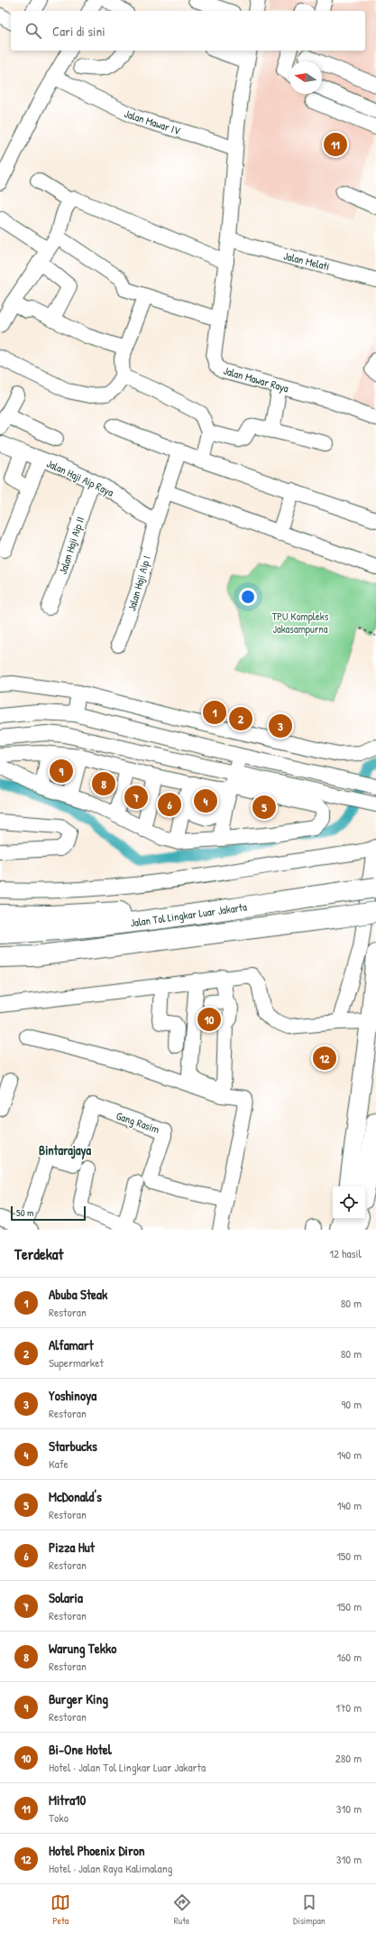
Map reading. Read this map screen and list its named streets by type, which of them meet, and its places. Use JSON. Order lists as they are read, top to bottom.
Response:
{
  "streets": {
    "highway": ["Jalan Tol Lingkar Luar Jakarta"],
    "street": [
      "Jalan Mawar IV",
      "Jalan Melati",
      "Jalan Mawar Raya",
      "Jalan Haji Aip Raya",
      "Jalan Haji Aip II",
      "Jalan Haji Aip I",
      "Gang Rasim"
    ]
  },
  "crossings": [
    ["Jalan Mawar IV", "Jalan Mawar Raya"],
    ["Jalan Haji Aip Raya", "Jalan Haji Aip II"],
    ["Jalan Haji Aip Raya", "Jalan Haji Aip I"]
  ],
  "districts": ["Bintarajaya"],
  "parks": ["TPU Kompleks Jakasampurna"],
  "scale_bar": "50 m",
  "north": "left",
  "page": {
    "search": "Cari di sini",
    "pins": [
      "11",
      "1",
      "2",
      "3",
      "9",
      "8",
      "7",
      "4",
      "6",
      "5",
      "10",
      "12"
    ],
    "scale": "50 m",
    "heading": ["Terdekat", "12 hasil"],
    "list": [
      {
        "mark": "1",
        "name": "Abuba Steak",
        "note": "Restoran",
        "value": "80 m"
      },
      {
        "mark": "2",
        "name": "Alfamart",
        "note": "Supermarket",
        "value": "80 m"
      },
      {
        "mark": "3",
        "name": "Yoshinoya",
        "note": "Restoran",
        "value": "90 m"
      },
      {
        "mark": "4",
        "name": "Starbucks",
        "note": "Kafe",
        "value": "140 m"
      },
      {
        "mark": "5",
        "name": "McDonald's",
        "note": "Restoran",
        "value": "140 m"
      },
      {
        "mark": "6",
        "name": "Pizza Hut",
        "note": "Restoran",
        "value": "150 m"
      },
      {
        "mark": "7",
        "name": "Solaria",
        "note": "Restoran",
        "value": "150 m"
      },
      {
        "mark": "8",
        "name": "Warung Tekko",
        "note": "Restoran",
        "value": "160 m"
      },
      {
        "mark": "9",
        "name": "Burger King",
        "note": "Restoran",
        "value": "170 m"
      },
      {
        "mark": "10",
        "name": "Bi-One Hotel",
        "note": "Hotel · Jalan Tol Lingkar Luar Jakarta",
        "value": "280 m"
      },
      {
        "mark": "11",
        "name": "Mitra10",
        "note": "Toko",
        "value": "310 m"
      },
      {
        "mark": "12",
        "name": "Hotel Phoenix Diron",
        "note": "Hotel · Jalan Raya Kalimalang",
        "value": "310 m"
      }
    ],
    "nav": ["Peta", "Rute", "Disimpan"]
  }
}
